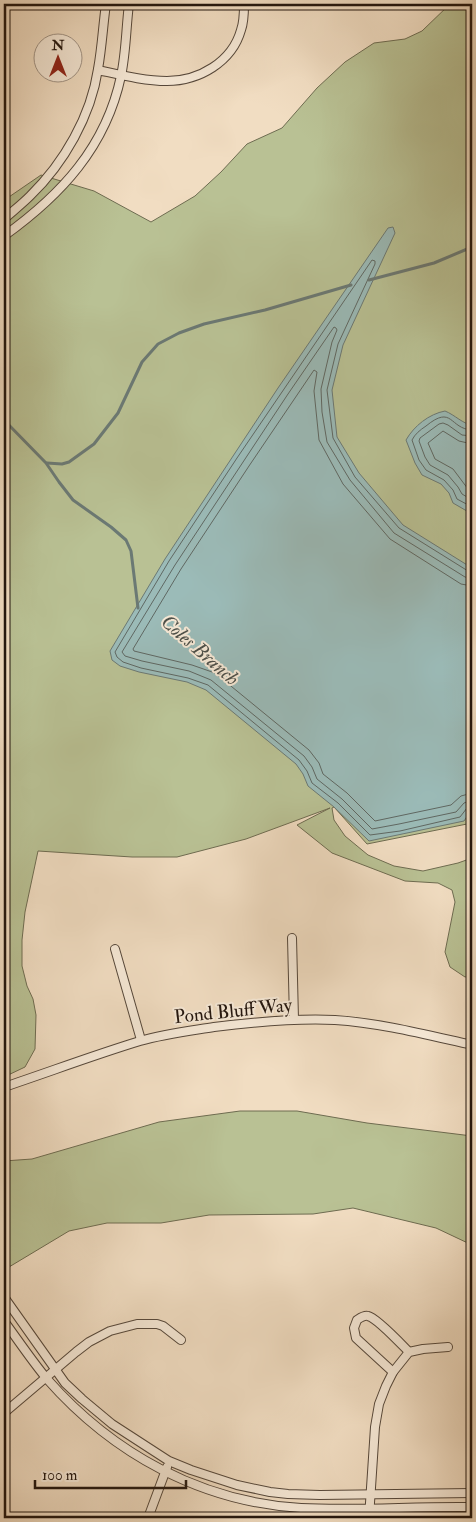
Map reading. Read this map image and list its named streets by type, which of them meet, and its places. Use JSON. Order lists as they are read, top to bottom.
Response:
{
  "streets": {
    "street": ["Pond Bluff Way"]
  },
  "water": ["Coles Branch"],
  "scale_bar": "100 m",
  "north": "top"
}
